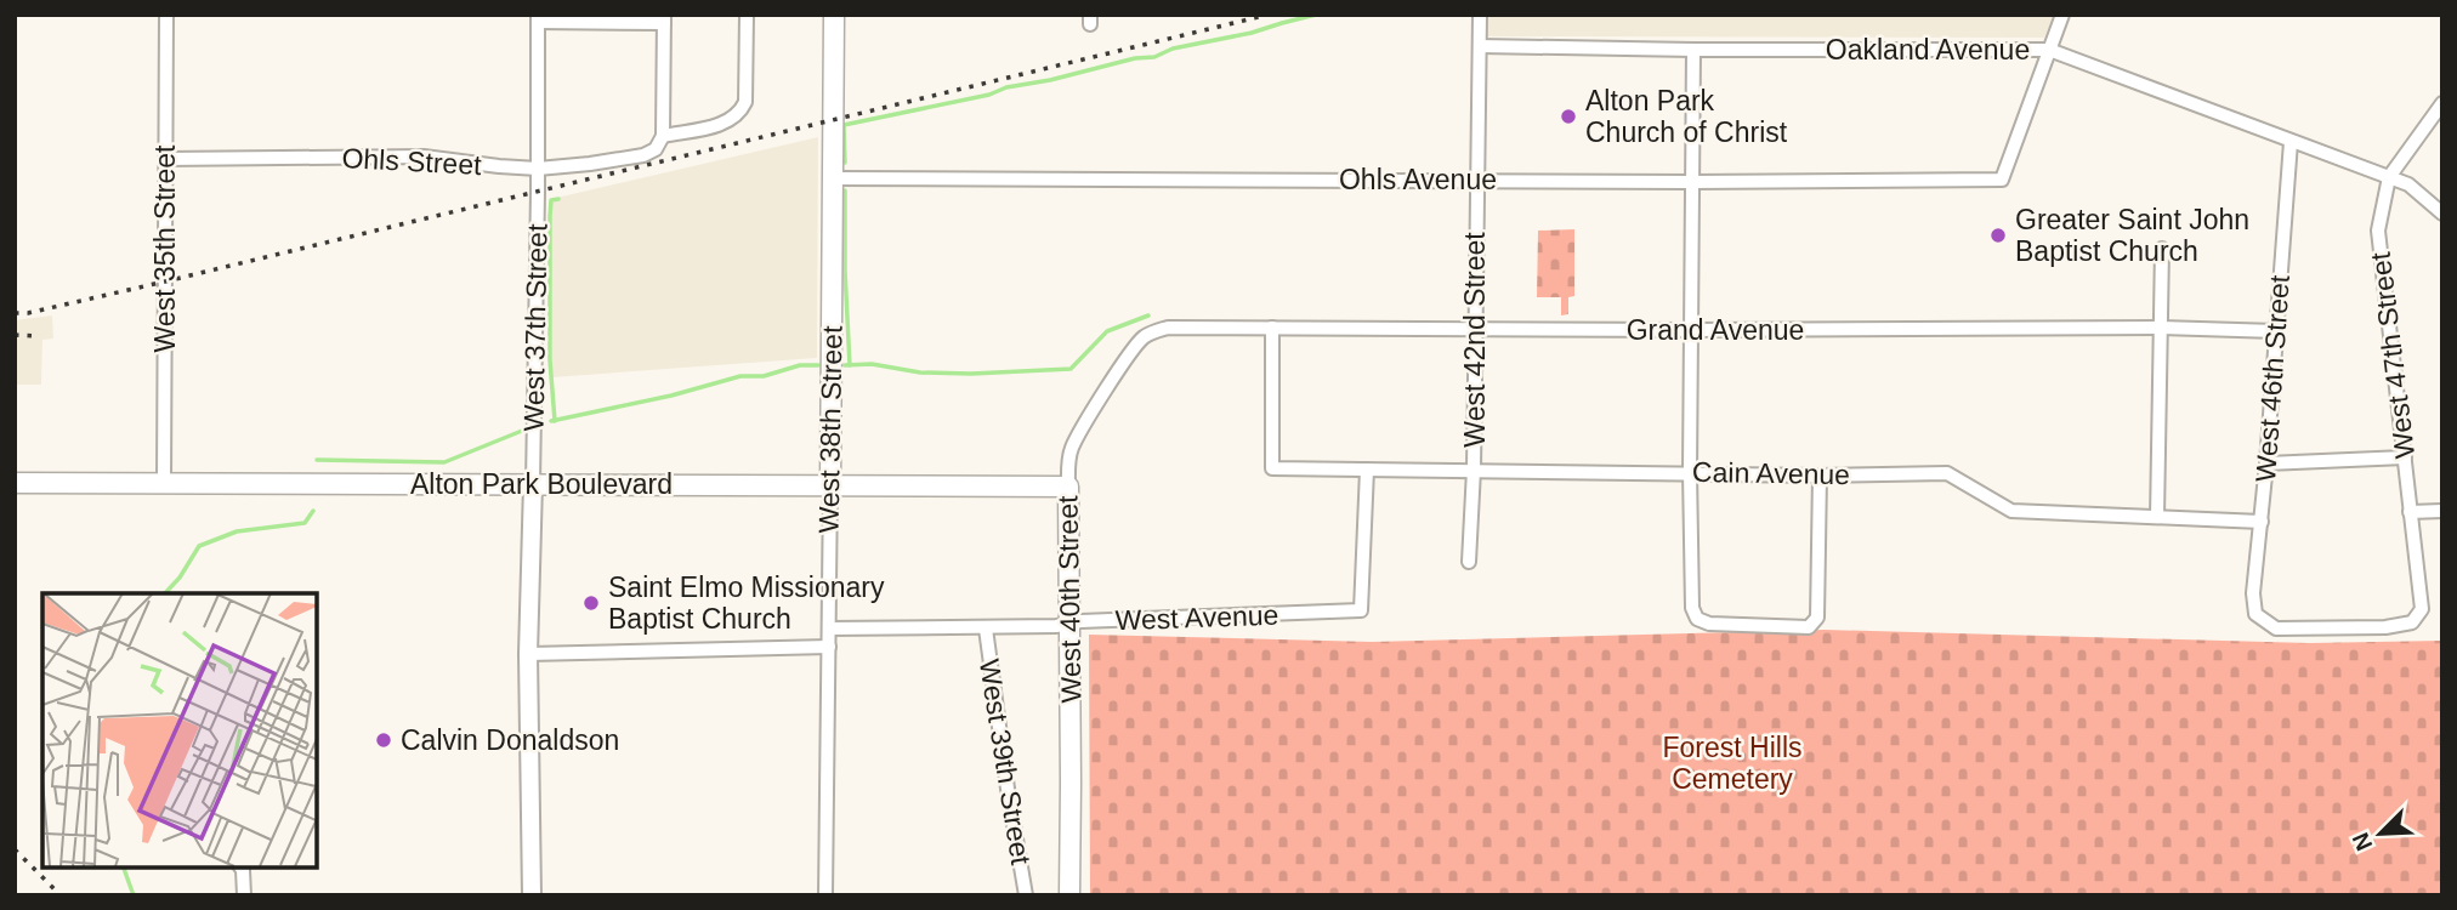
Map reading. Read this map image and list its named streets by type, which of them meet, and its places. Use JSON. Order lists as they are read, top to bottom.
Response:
{
  "streets": {
    "main road": ["West 38th Street", "Alton Park Boulevard", "West 40th Street"],
    "street": [
      "Oakland Avenue",
      "Ohls Street",
      "Ohls Avenue",
      "West 35th Street",
      "West 37th Street",
      "Grand Avenue",
      "West 42nd Street",
      "West 47th Street",
      "West 46th Street",
      "Cain Avenue",
      "West Avenue",
      "West 39th Street"
    ]
  },
  "crossings": [
    ["Oakland Avenue", "Ohls Avenue"],
    ["Oakland Avenue", "West 42nd Street"],
    ["Oakland Avenue", "West 47th Street"],
    ["Oakland Avenue", "West 46th Street"],
    ["Ohls Street", "West 35th Street"],
    ["Ohls Street", "West 37th Street"],
    ["Ohls Avenue", "West 42nd Street"],
    ["Ohls Avenue", "West 38th Street"],
    ["West 35th Street", "Alton Park Boulevard"],
    ["West 37th Street", "Alton Park Boulevard"],
    ["Grand Avenue", "West 42nd Street"],
    ["Grand Avenue", "West 46th Street"],
    ["Grand Avenue", "Cain Avenue"],
    ["Grand Avenue", "West 40th Street"],
    ["West 42nd Street", "Cain Avenue"],
    ["West 47th Street", "West 46th Street"],
    ["West 46th Street", "Cain Avenue"],
    ["West 38th Street", "Alton Park Boulevard"],
    ["West 38th Street", "West Avenue"],
    ["Cain Avenue", "West Avenue"],
    ["Alton Park Boulevard", "West 40th Street"],
    ["West 40th Street", "West Avenue"],
    ["West Avenue", "West 39th Street"]
  ],
  "parks": ["Forest Hills Cemetery"],
  "places": [
    "Alton Park Church of Christ",
    "Greater Saint John Baptist Church",
    "Saint Elmo Missionary Baptist Church",
    "Calvin Donaldson"
  ],
  "north": "bottom left"
}
